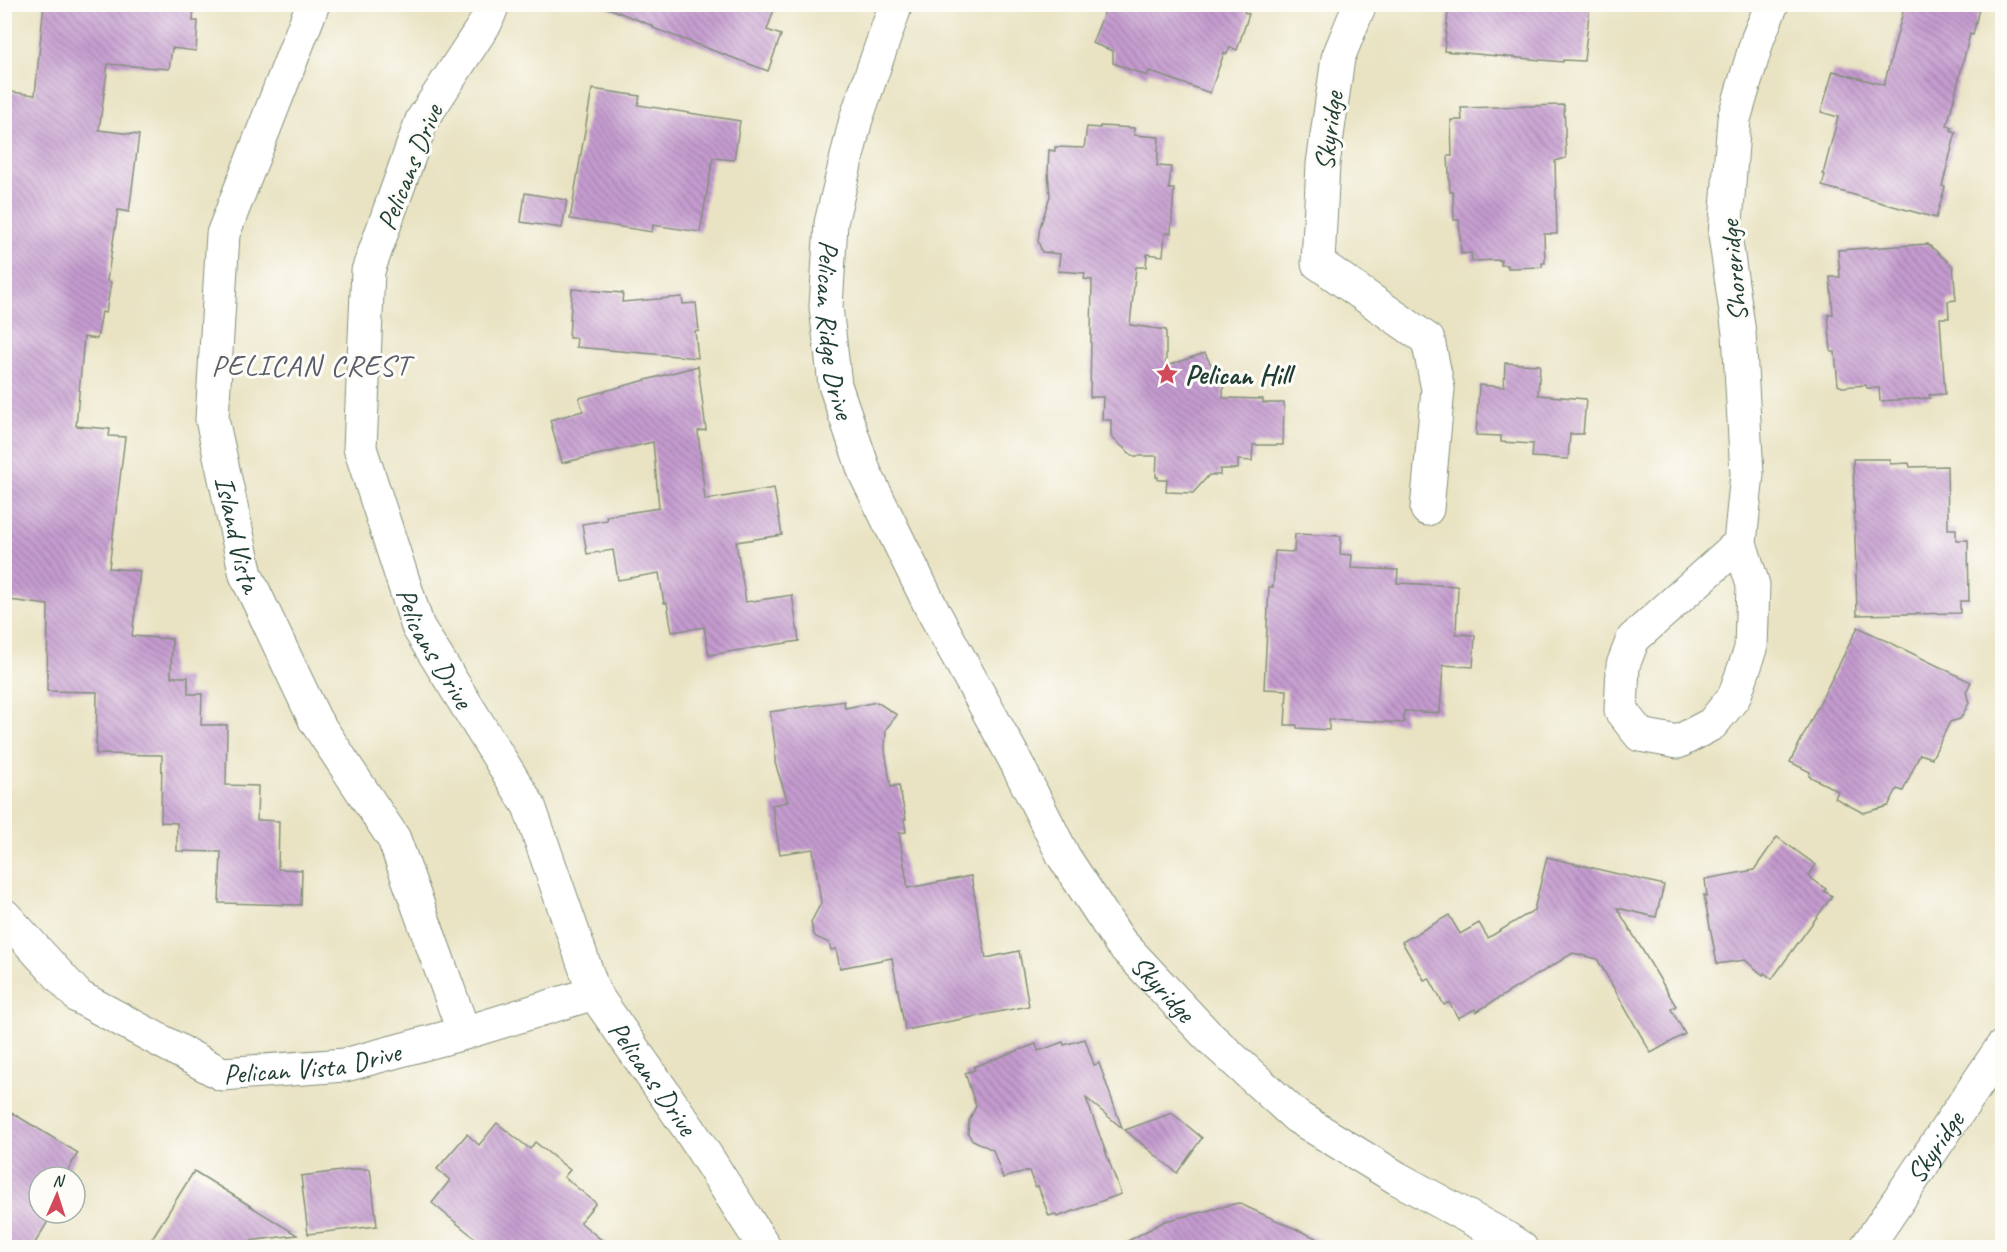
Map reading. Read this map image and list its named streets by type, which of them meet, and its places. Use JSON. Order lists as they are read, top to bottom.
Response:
{
  "streets": {
    "street": [
      "Skyridge",
      "Pelicans Drive",
      "Shoreridge",
      "Pelican Ridge Drive",
      "Island Vista",
      "Pelican Vista Drive"
    ]
  },
  "crossings": [
    ["Skyridge", "Pelican Ridge Drive"],
    ["Pelicans Drive", "Pelican Vista Drive"],
    ["Island Vista", "Pelican Vista Drive"]
  ],
  "districts": ["PELICAN CREST"],
  "places": {
    "place": ["Pelican Hill"]
  },
  "north": "top"
}
